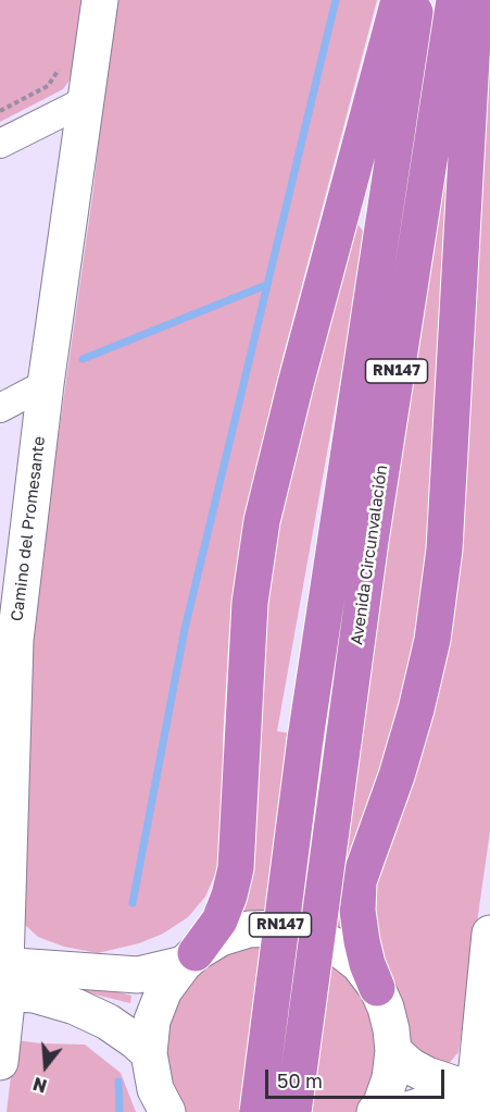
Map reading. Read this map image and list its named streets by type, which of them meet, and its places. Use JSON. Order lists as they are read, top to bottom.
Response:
{
  "streets": {
    "highway": ["RN147", "Avenida Circunvalación"],
    "street": ["Camino del Promesante"]
  },
  "scale_bar": "50 m",
  "north": "bottom"
}
